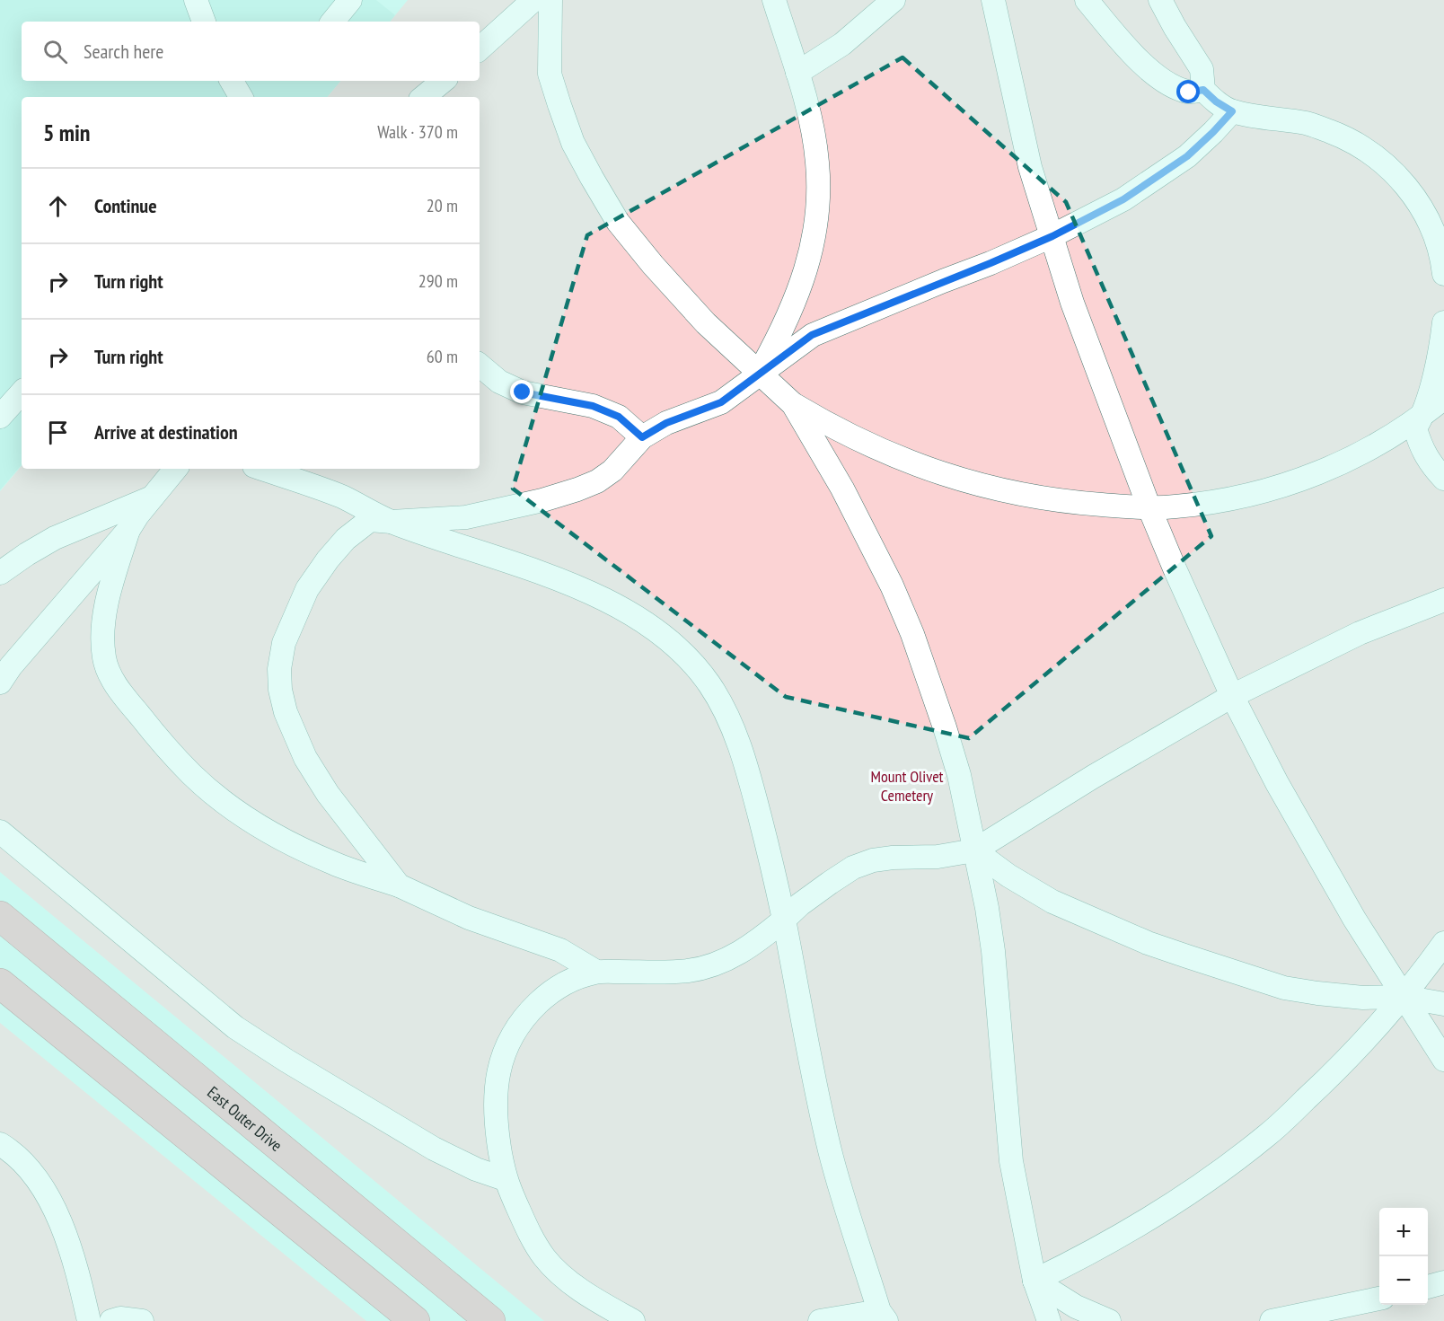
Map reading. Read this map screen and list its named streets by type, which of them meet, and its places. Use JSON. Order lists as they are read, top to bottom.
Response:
{
  "streets": {
    "main road": ["East Outer Drive"]
  },
  "parks": ["Mount Olivet Cemetery"],
  "page": {
    "search": "Search here",
    "heading": ["5 min", "Walk · 370 m"],
    "list": [
      ["Continue", "20 m"],
      ["Turn right", "290 m"],
      ["Turn right", "60 m"],
      "Arrive at destination"
    ],
    "map_buttons": ["+", "−"]
  }
}
